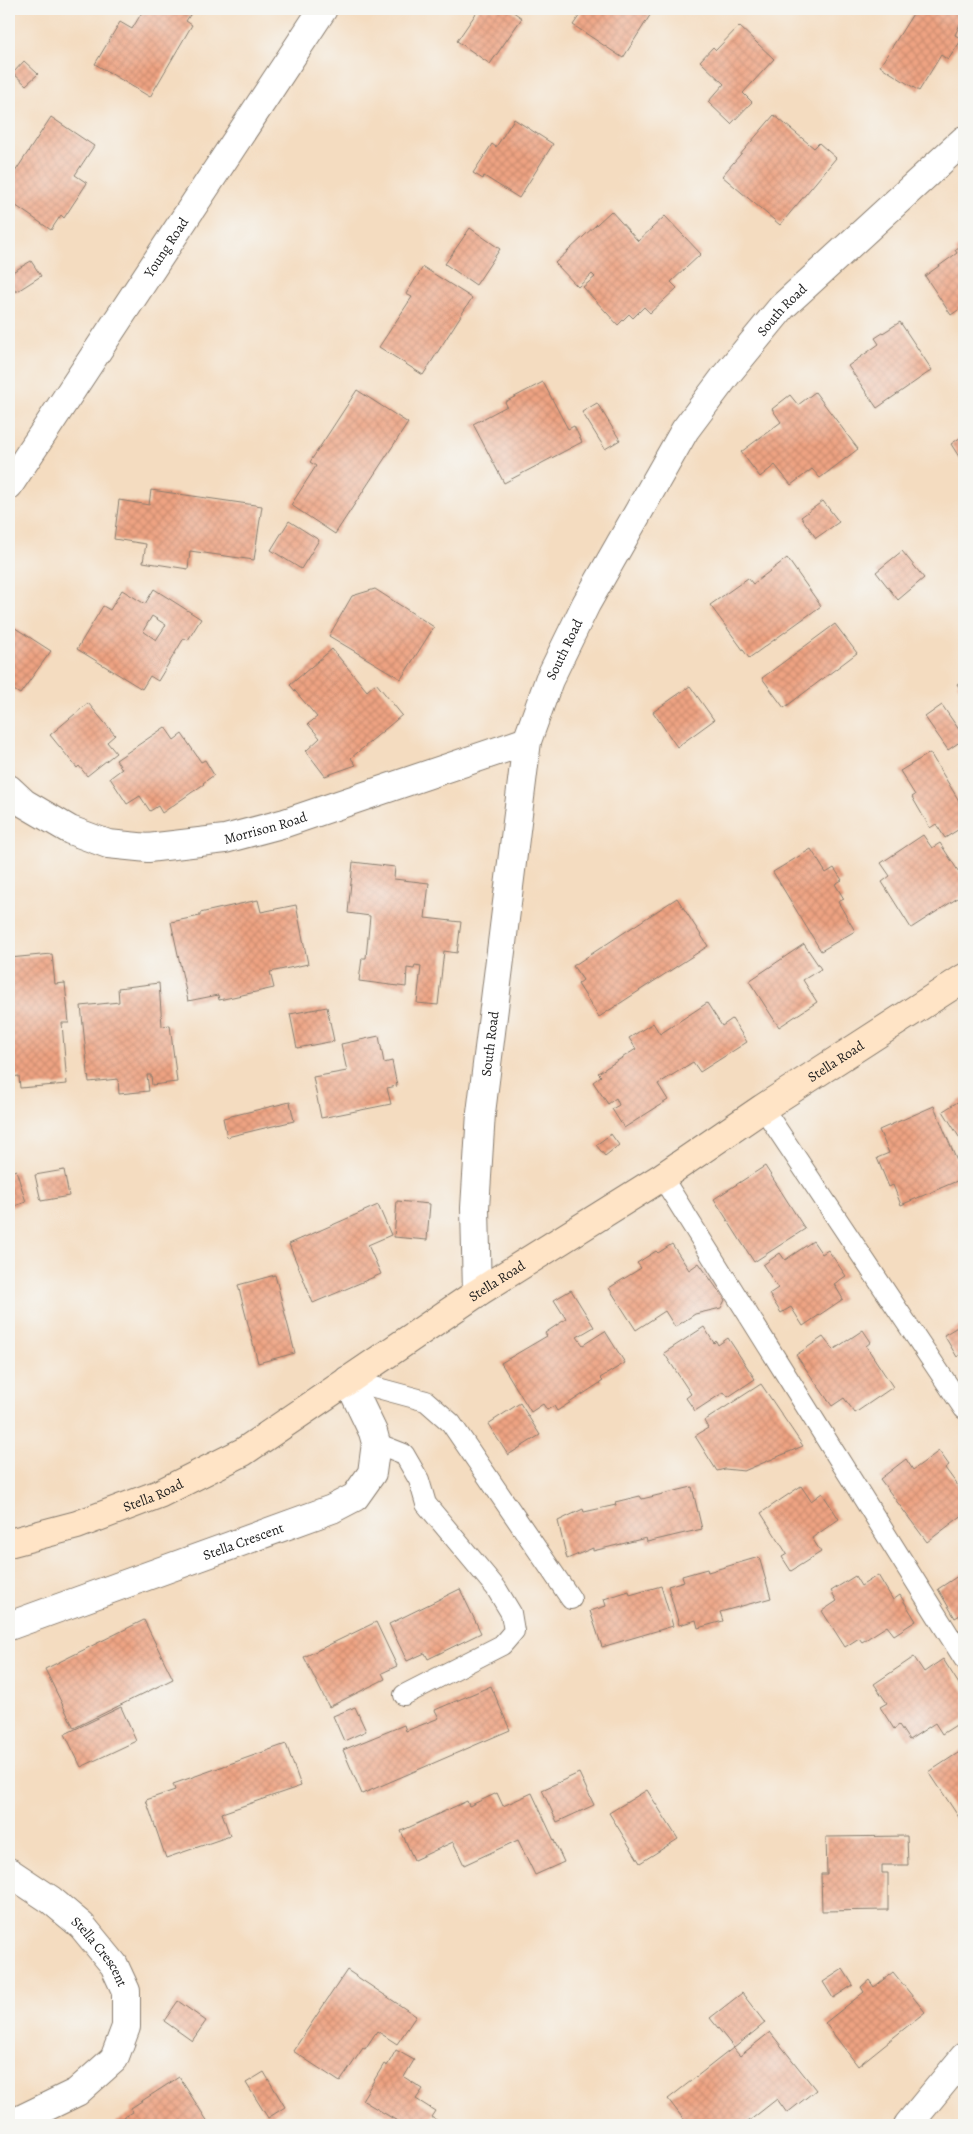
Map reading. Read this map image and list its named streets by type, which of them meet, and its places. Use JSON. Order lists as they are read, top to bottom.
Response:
{
  "streets": {
    "main road": ["Stella Road"],
    "street": [
      "Young Road",
      "South Road",
      "Morrison Road",
      "Stella Crescent"
    ]
  },
  "crossings": [
    ["South Road", "Morrison Road"],
    ["South Road", "Stella Road"]
  ]
}
